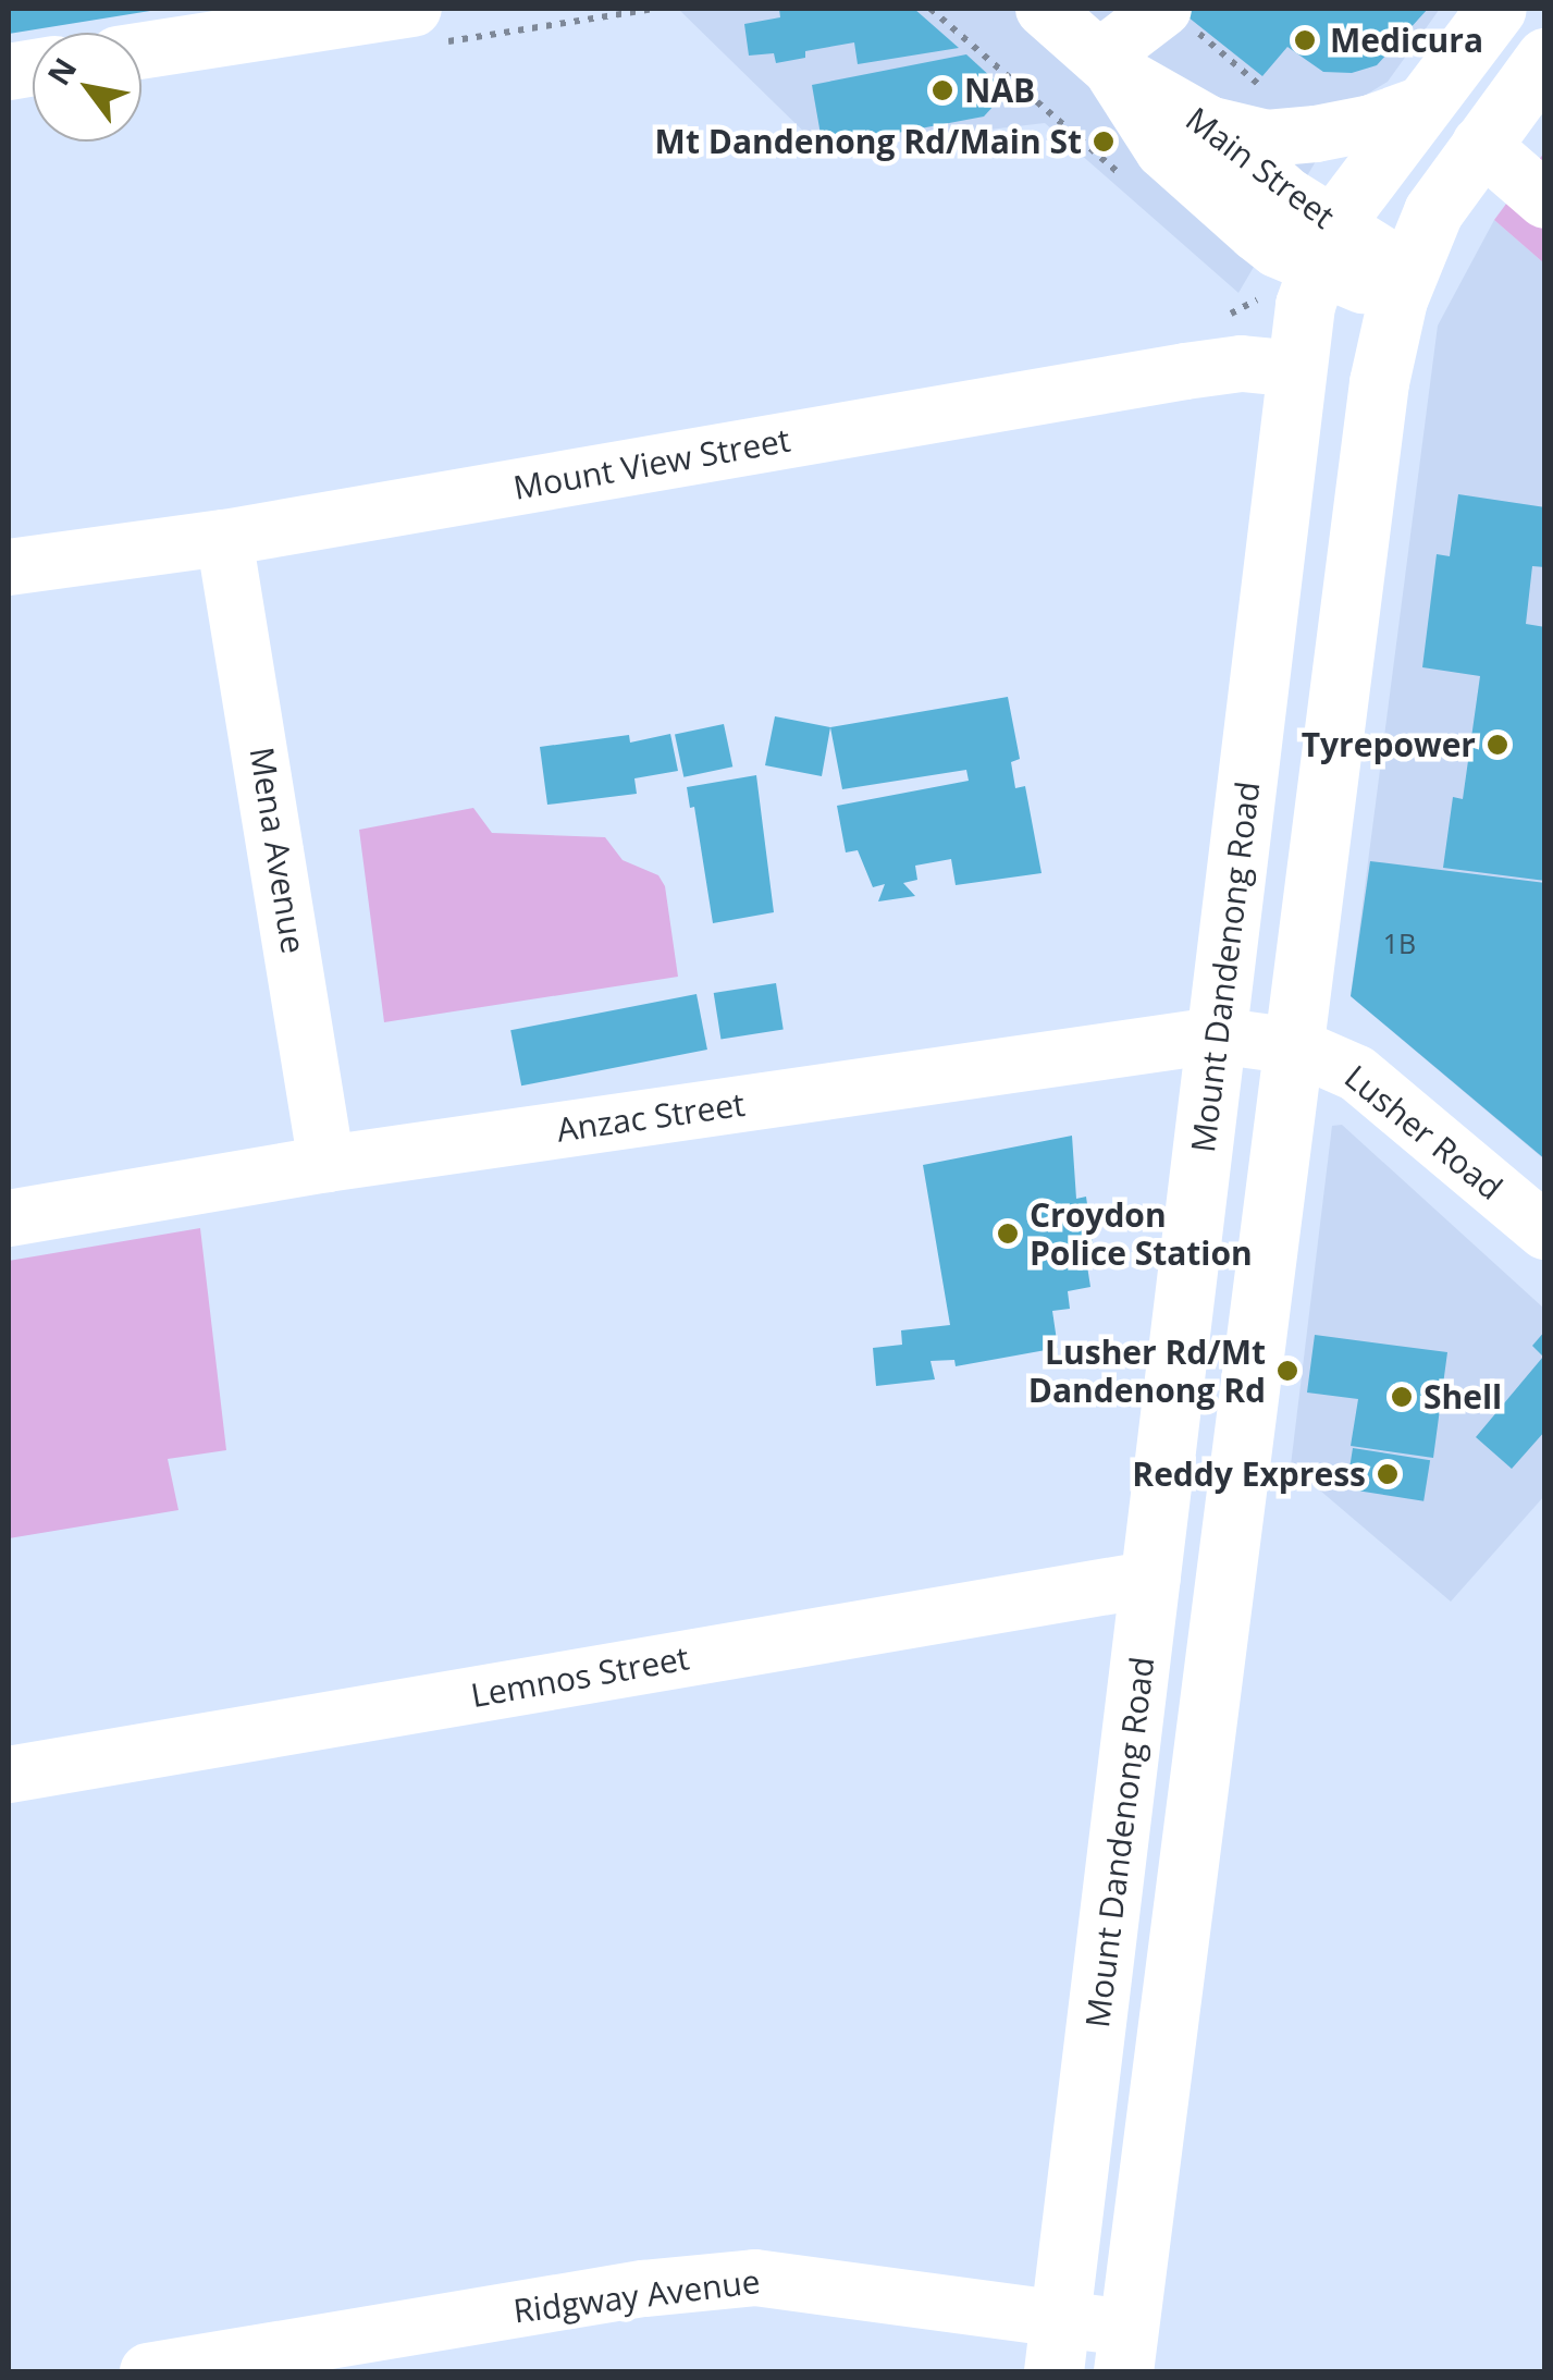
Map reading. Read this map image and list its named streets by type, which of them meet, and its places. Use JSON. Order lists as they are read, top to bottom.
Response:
{
  "streets": {
    "main road": ["Mount Dandenong Road"],
    "street": [
      "Main Street",
      "Mount View Street",
      "Mena Avenue",
      "Anzac Street",
      "Lusher Road",
      "Lemnos Street",
      "Ridgway Avenue"
    ]
  },
  "crossings": [
    ["Main Street", "Mount Dandenong Road"],
    ["Mount View Street", "Mena Avenue"],
    ["Mount View Street", "Mount Dandenong Road"],
    ["Mena Avenue", "Anzac Street"],
    ["Mount Dandenong Road", "Anzac Street"],
    ["Mount Dandenong Road", "Lemnos Street"],
    ["Mount Dandenong Road", "Ridgway Avenue"],
    ["Anzac Street", "Lusher Road"]
  ],
  "places": [
    "Medicura",
    "NAB",
    "Mt Dandenong Rd/Main St",
    "Tyrepower",
    "Croydon Police Station",
    "Lusher Rd/Mt Dandenong Rd",
    "Shell",
    "Reddy Express"
  ],
  "house_numbers": ["1B"],
  "north": "top left"
}
